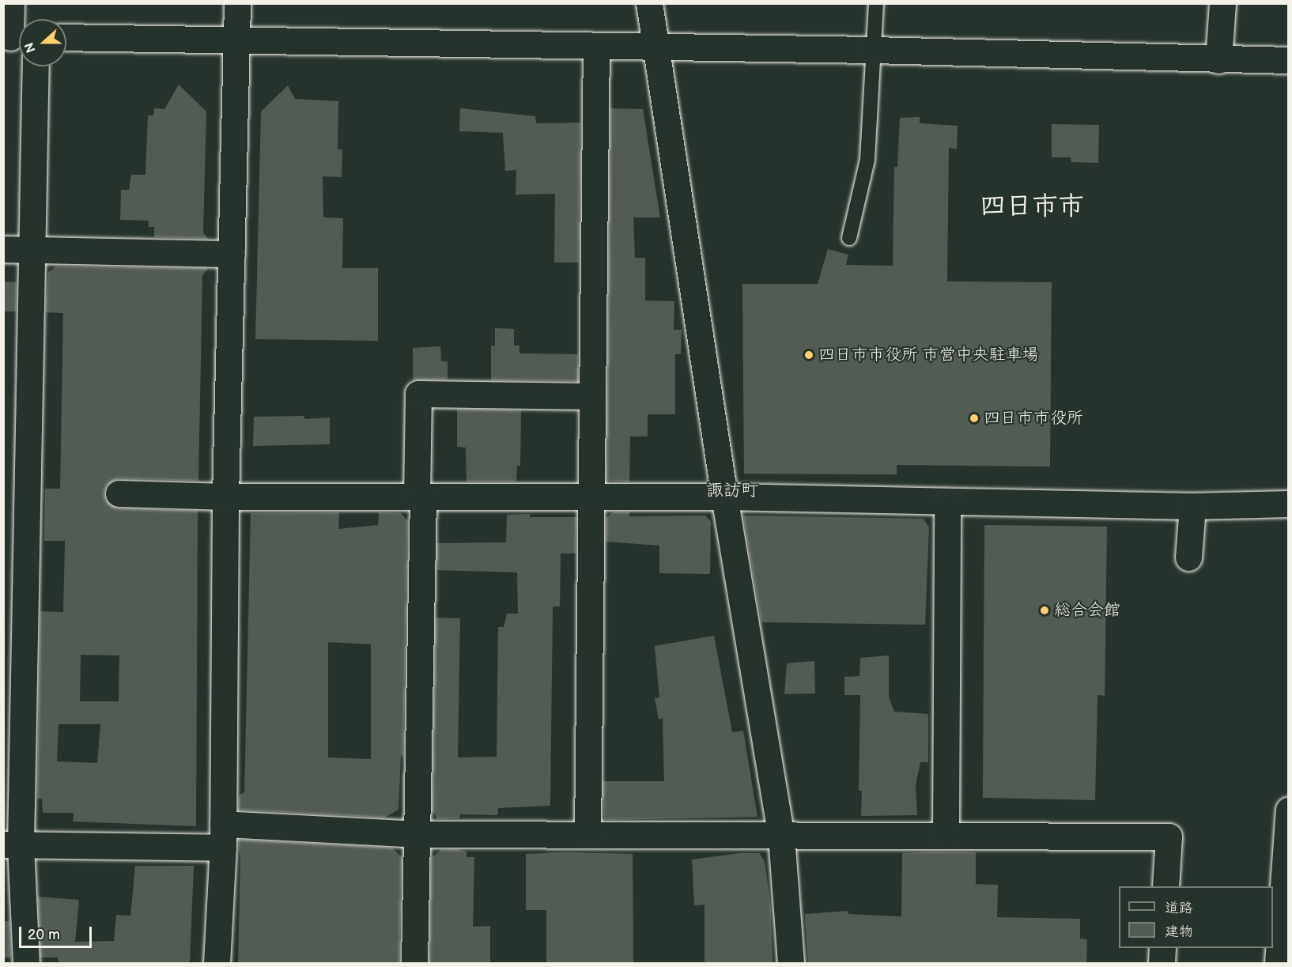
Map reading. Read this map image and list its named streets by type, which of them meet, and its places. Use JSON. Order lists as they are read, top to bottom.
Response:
{
  "districts": ["四日市市", "諏訪町"],
  "places": ["四日市市役所 市営中央駐車場", "四日市市役所", "総合会館"],
  "legend": ["道路", "建物"],
  "scale_bar": "20 m",
  "north": "left"
}
